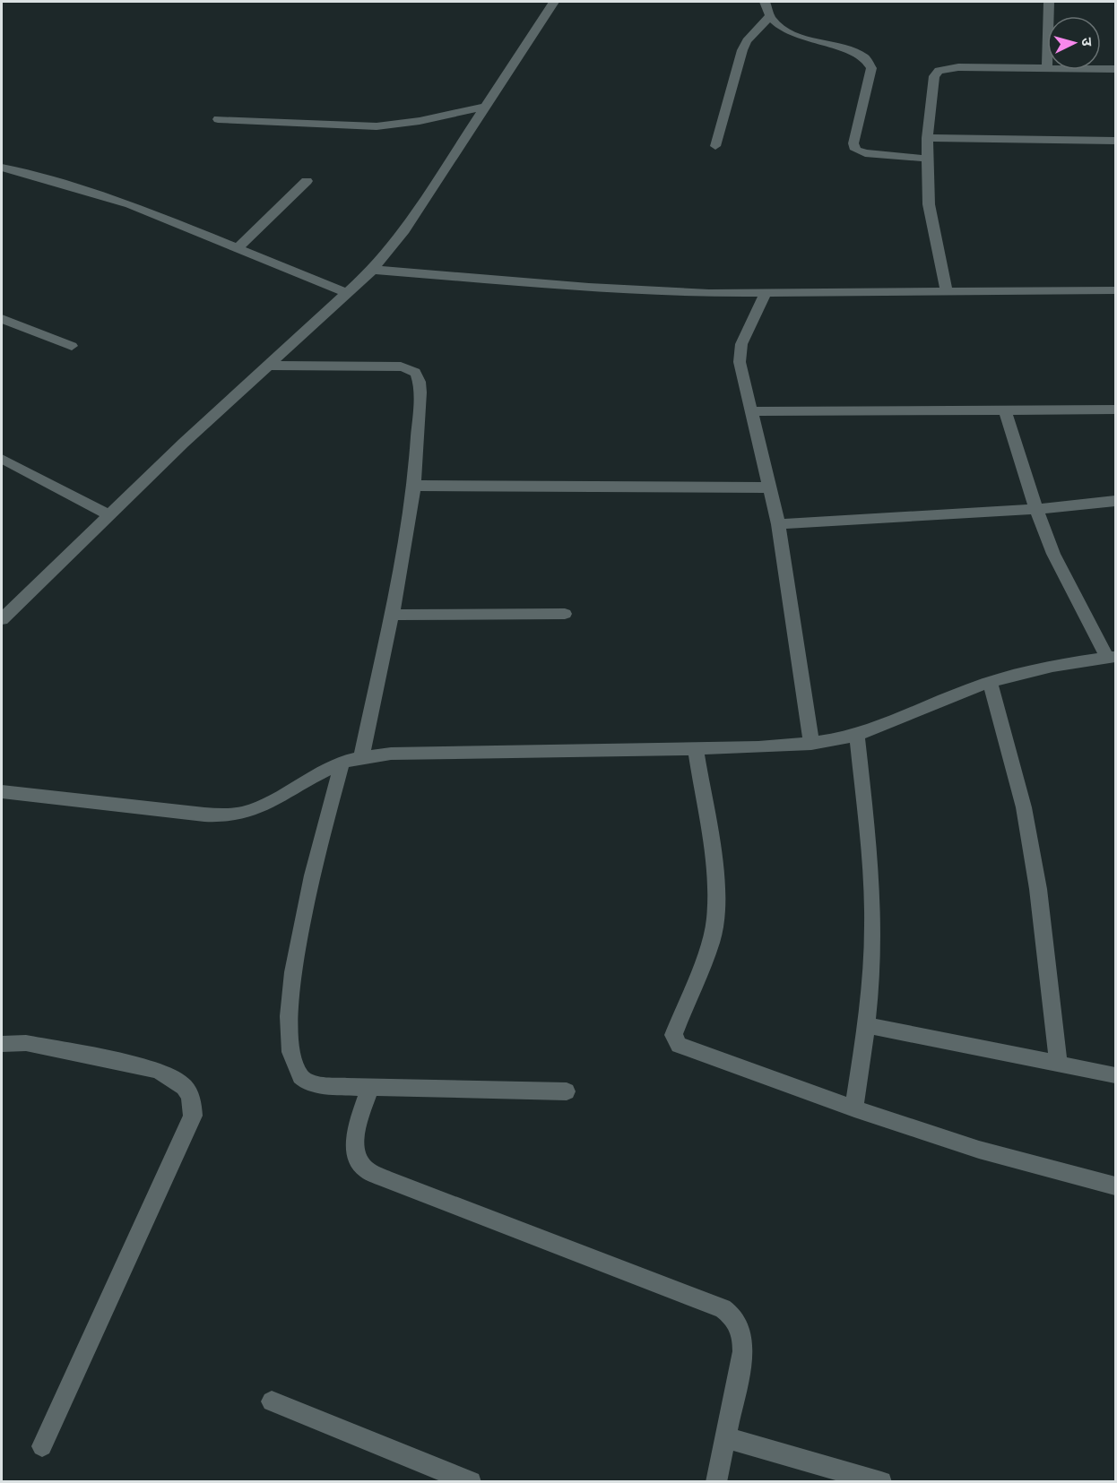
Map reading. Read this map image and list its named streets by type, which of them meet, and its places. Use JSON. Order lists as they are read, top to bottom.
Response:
{
  "north": "right"
}
